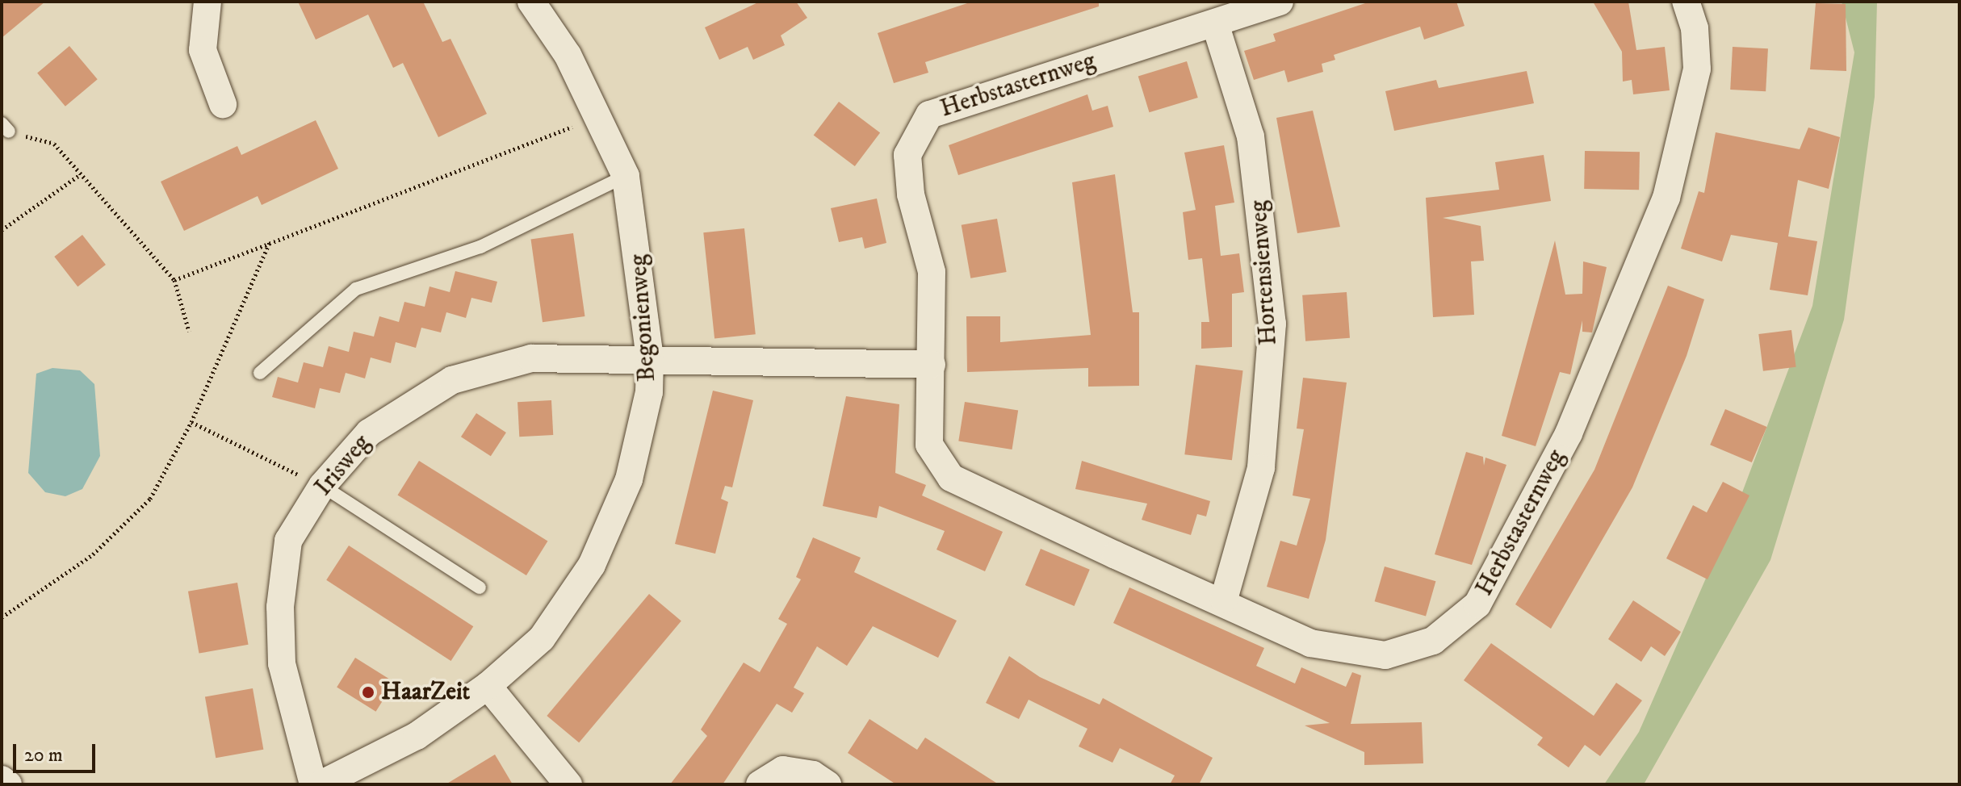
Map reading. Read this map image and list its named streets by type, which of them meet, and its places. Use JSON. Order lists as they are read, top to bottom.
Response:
{
  "streets": {
    "street": [
      "Herbstasternweg",
      "Hortensienweg",
      "Begonienweg",
      "Irisweg"
    ]
  },
  "crossings": [
    ["Herbstasternweg", "Hortensienweg"],
    ["Begonienweg", "Irisweg"]
  ],
  "places": ["HaarZeit"],
  "scale_bar": "20 m"
}
